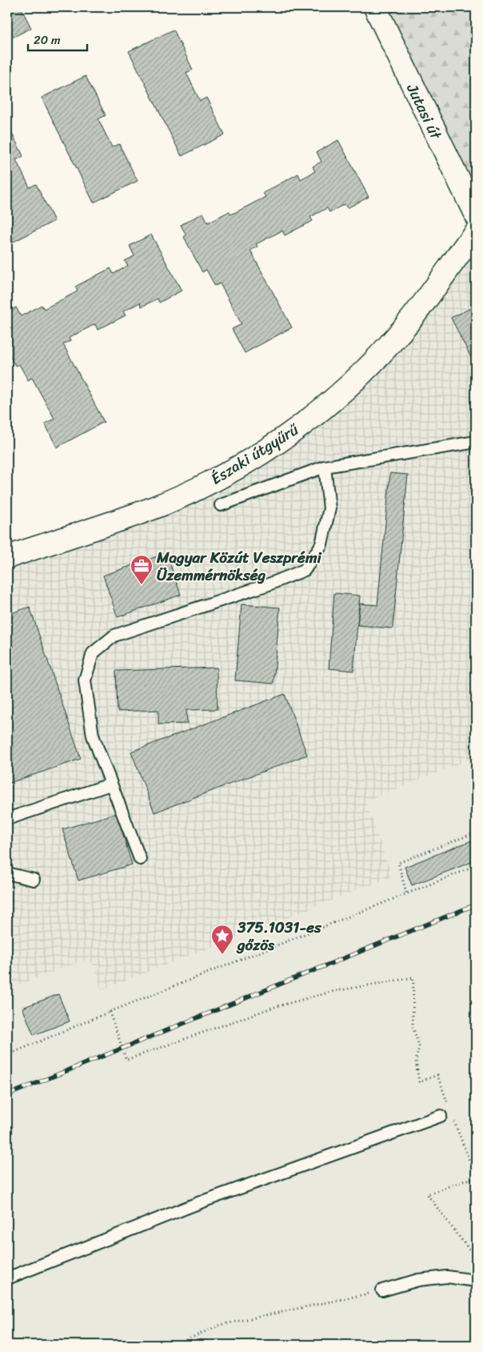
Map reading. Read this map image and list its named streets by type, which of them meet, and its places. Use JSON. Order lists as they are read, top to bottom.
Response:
{
  "streets": {
    "main road": ["Jutasi út", "Északi útgyűrű"]
  },
  "places": {
    "office": ["Magyar Közút Veszprémi Üzemmérnökség"],
    "place": ["375.1031-es gőzös"]
  },
  "scale_bar": "20 m"
}
